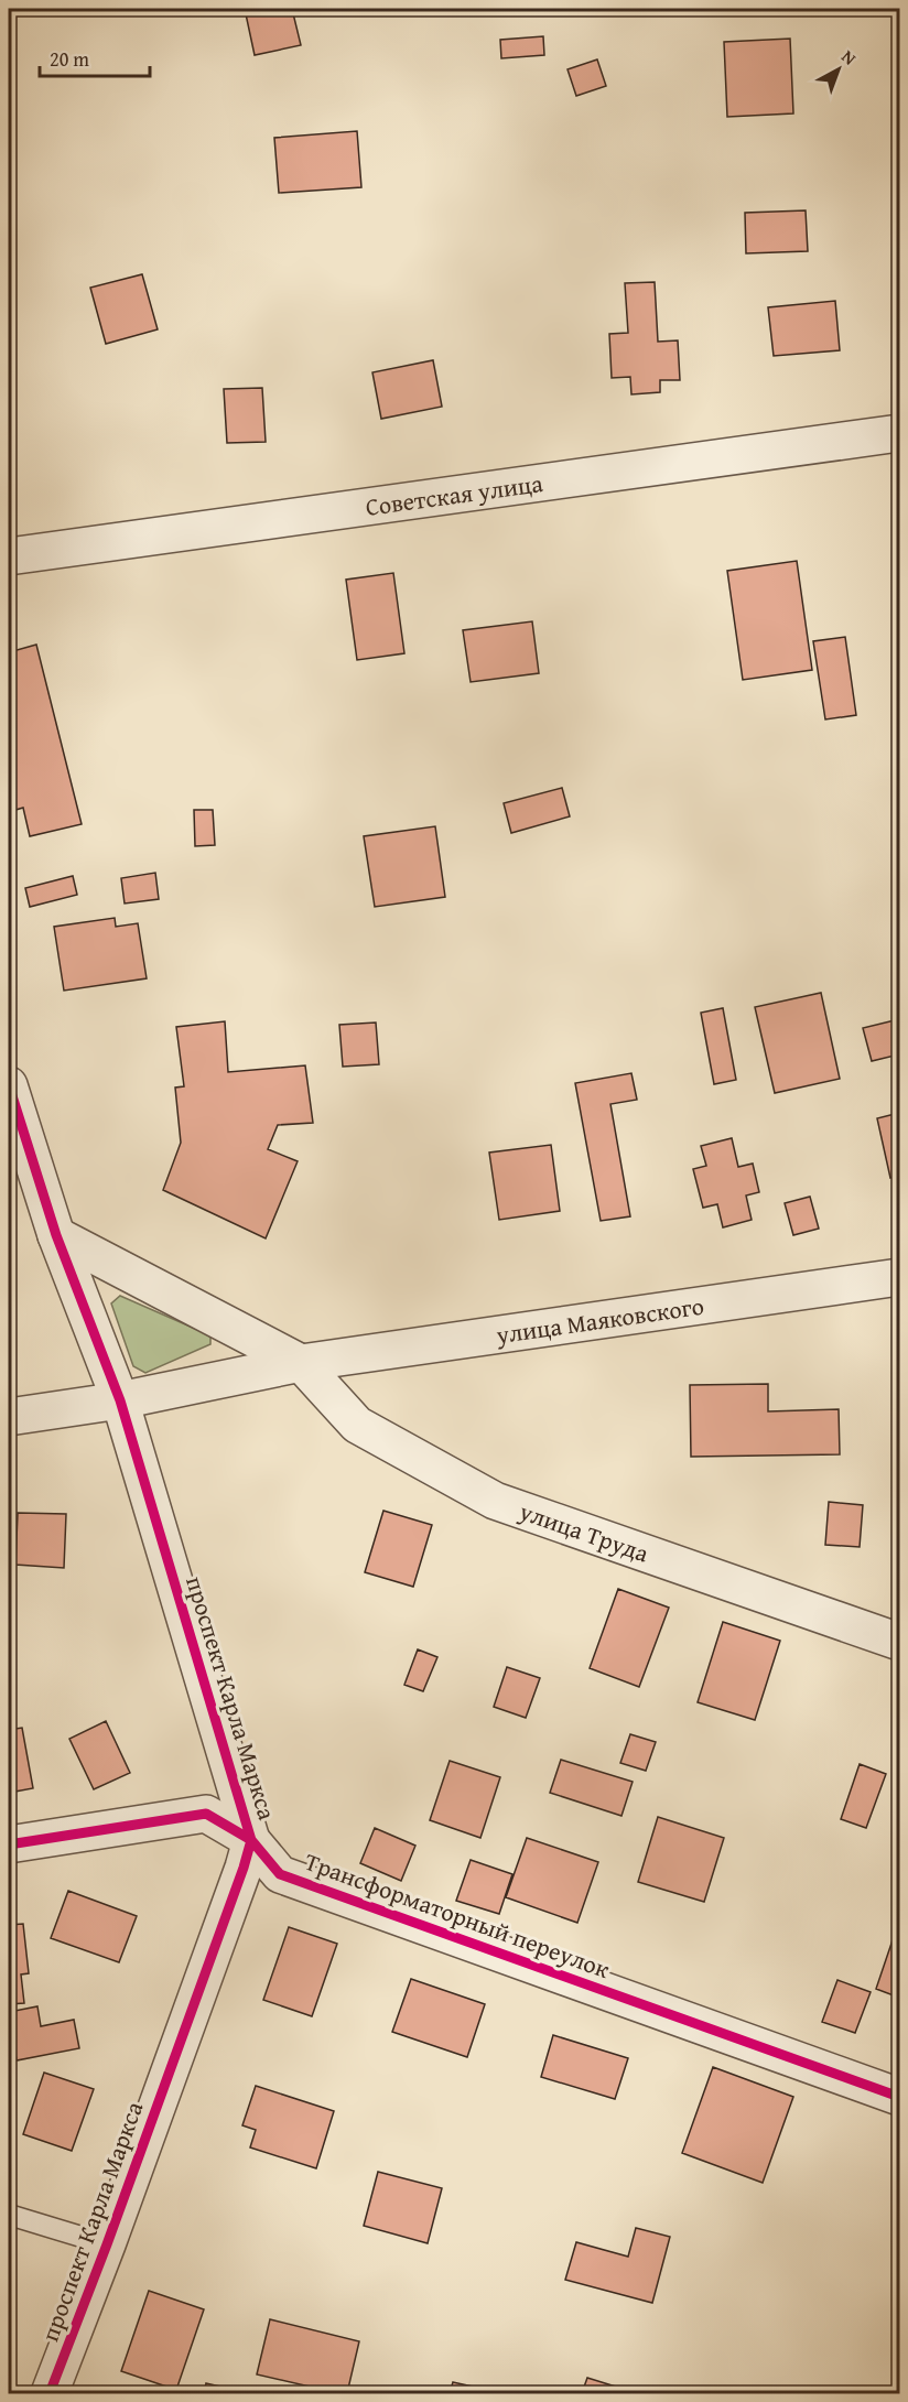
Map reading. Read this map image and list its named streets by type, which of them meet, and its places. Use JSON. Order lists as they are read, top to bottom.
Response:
{
  "streets": {
    "street": [
      "Советская улица",
      "улица Маяковского",
      "улица Труда",
      "проспект Карла Маркса",
      "Трансформаторный переулок"
    ]
  },
  "crossings": [
    ["улица Маяковского", "улица Труда"],
    ["улица Маяковского", "проспект Карла Маркса"],
    ["проспект Карла Маркса", "Трансформаторный переулок"]
  ],
  "scale_bar": "20 m",
  "north": "top right"
}
